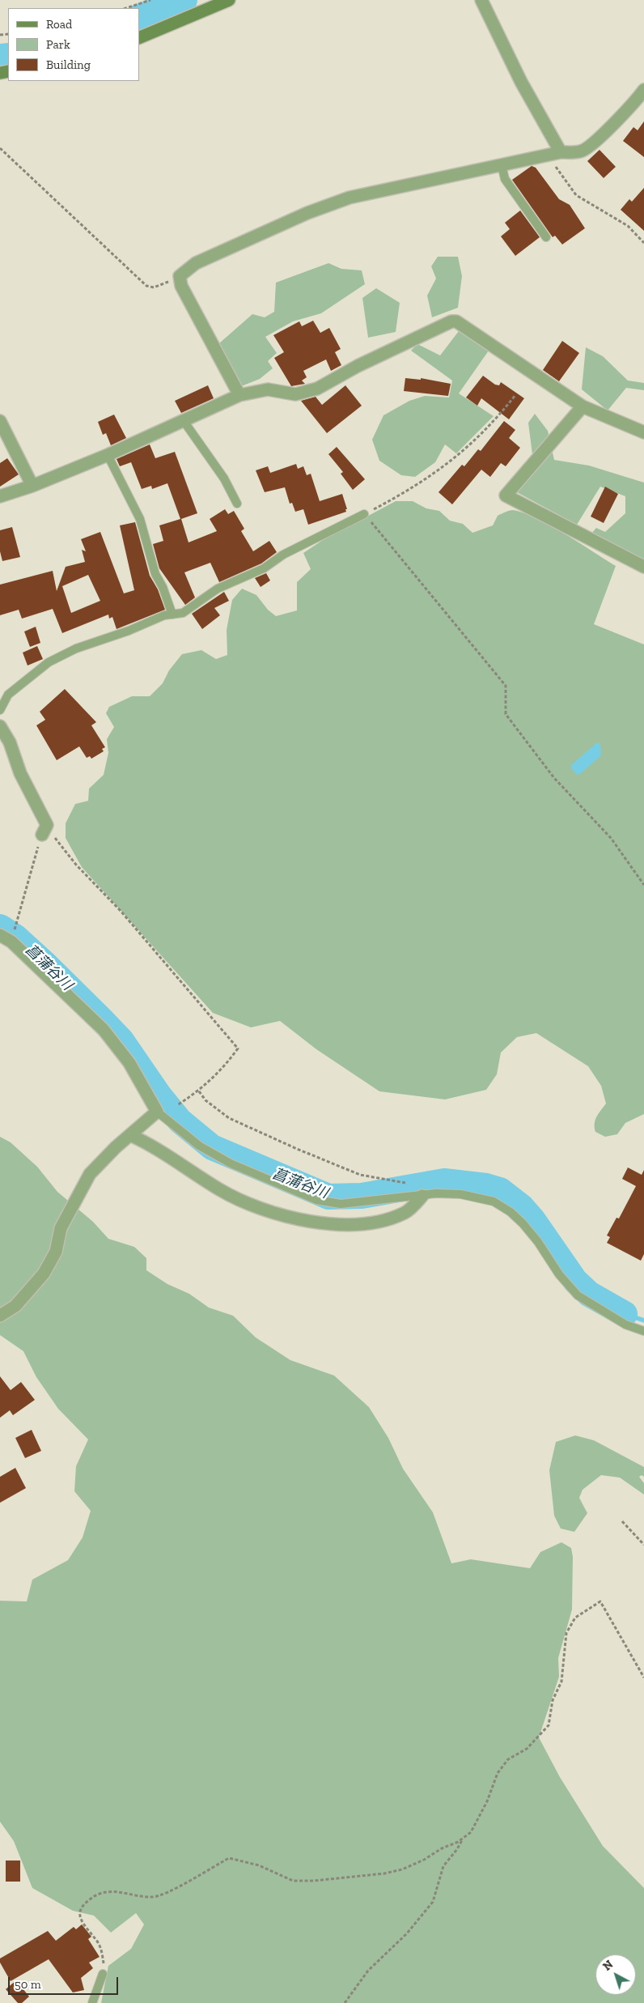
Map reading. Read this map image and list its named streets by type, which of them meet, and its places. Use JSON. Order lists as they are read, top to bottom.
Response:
{
  "water": ["菖蒲谷川"],
  "legend": ["Road", "Park", "Building"],
  "scale_bar": "50 m",
  "north": "top left"
}
